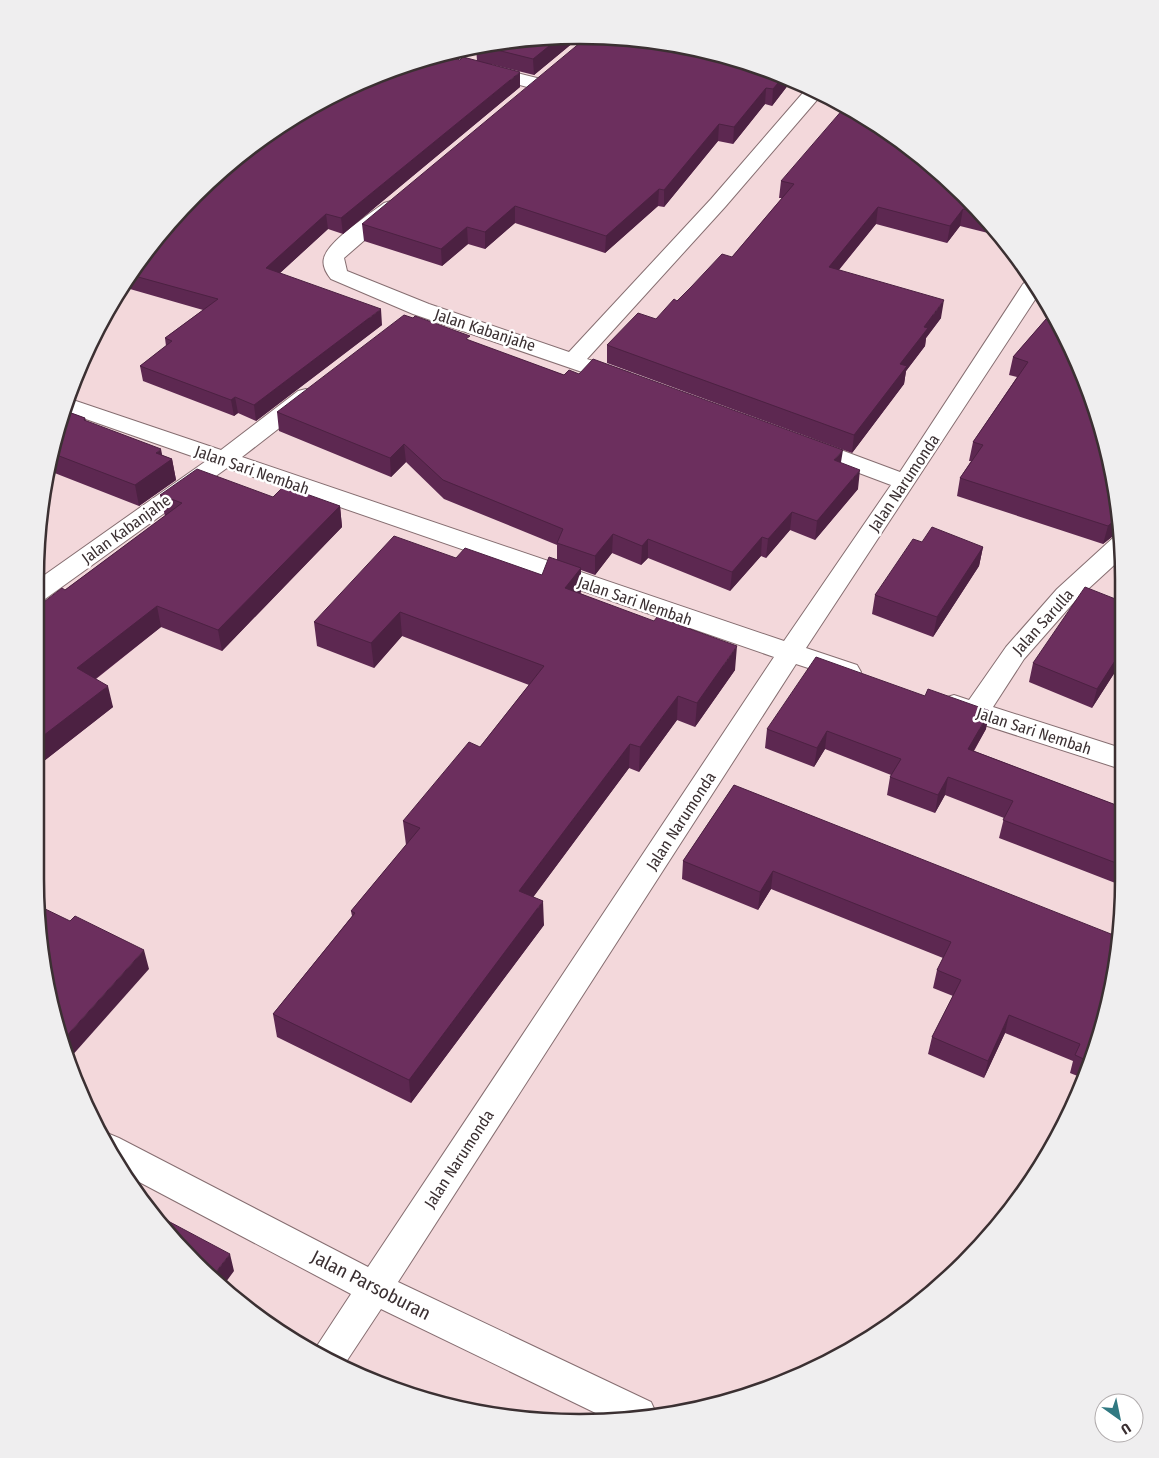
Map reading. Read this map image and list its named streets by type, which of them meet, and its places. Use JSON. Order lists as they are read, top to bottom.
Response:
{
  "streets": {
    "street": [
      "Jalan Kabanjahe",
      "Jalan Sari Nembah",
      "Jalan Narumonda",
      "Jalan Sarulla",
      "Jalan Parsoburan"
    ]
  },
  "crossings": [
    ["Jalan Kabanjahe", "Jalan Sari Nembah"],
    ["Jalan Sari Nembah", "Jalan Narumonda"],
    ["Jalan Sari Nembah", "Jalan Sarulla"],
    ["Jalan Narumonda", "Jalan Parsoburan"]
  ],
  "north": "bottom right"
}
